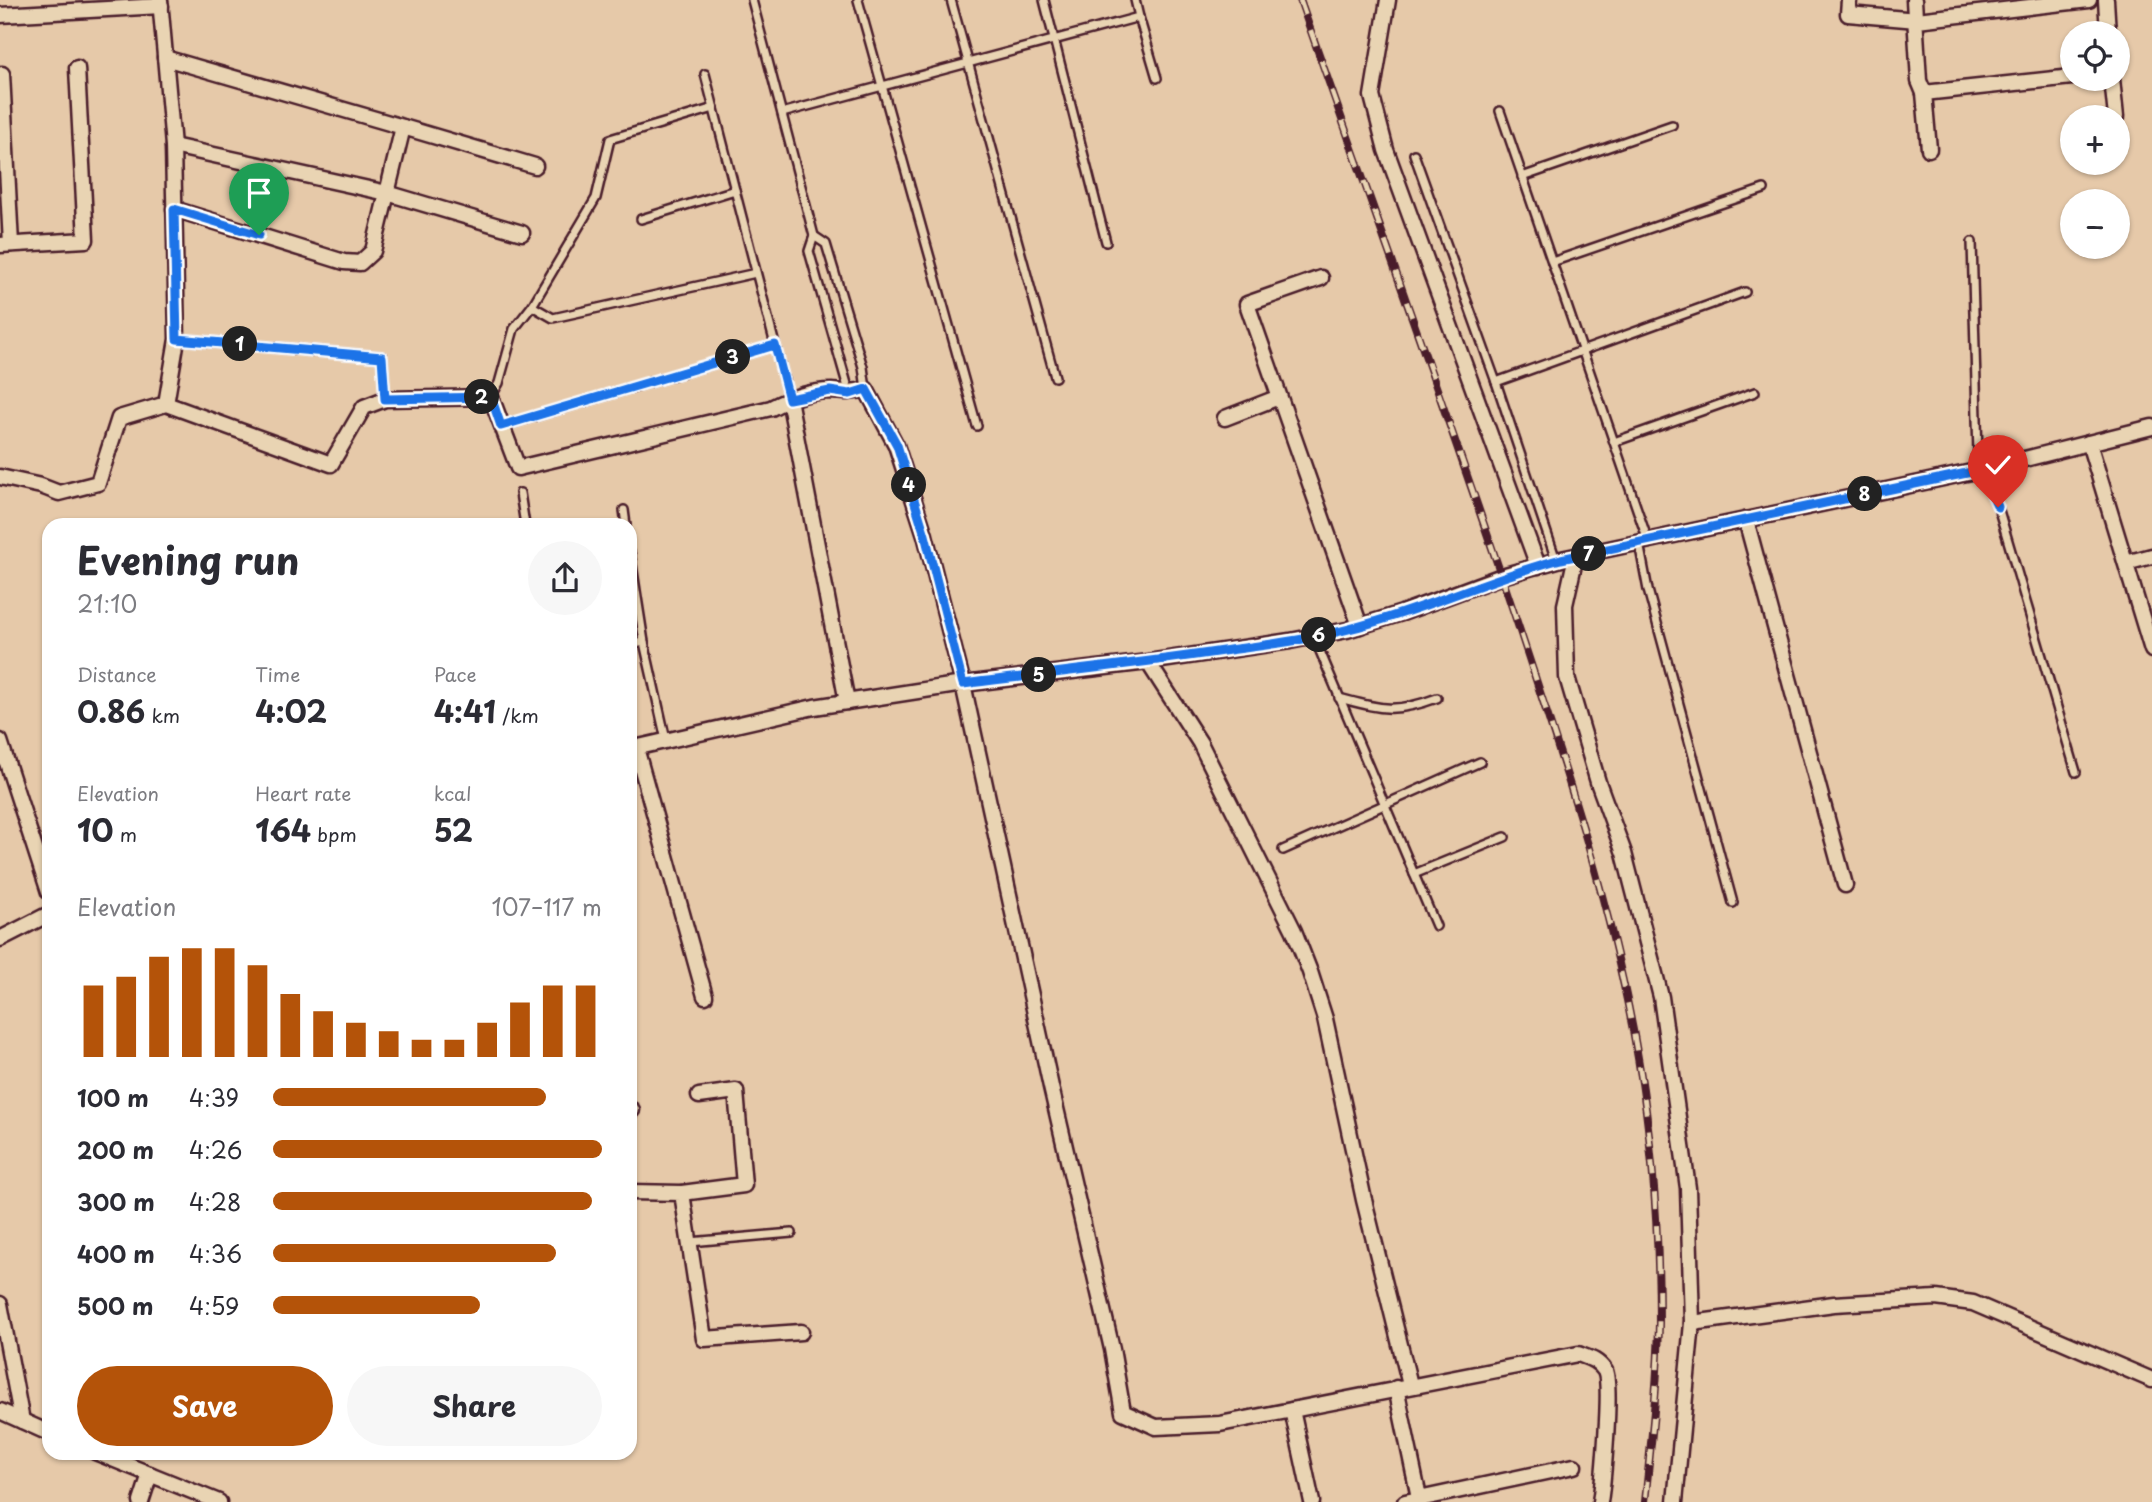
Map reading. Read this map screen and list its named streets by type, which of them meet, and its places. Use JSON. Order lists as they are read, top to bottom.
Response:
{
  "page": {
    "map_buttons": ["+", "−"],
    "pins": [
      "1",
      "3",
      "2",
      "4",
      "8",
      "7",
      "6",
      "5"
    ],
    "heading": ["Evening run", "21:10"],
    "stats": [
      ["Distance", "0.86 km"],
      ["Time", "4:02"],
      ["Pace", "4:41 /km"],
      ["Elevation", "10 m"],
      ["Heart rate", "164 bpm"],
      ["kcal", "52"]
    ],
    "chart": ["Elevation", "107–117 m"],
    "list": [
      {
        "name": "100 m",
        "note": "4:39"
      },
      {
        "name": "200 m",
        "note": "4:26"
      },
      {
        "name": "300 m",
        "note": "4:28"
      },
      {
        "name": "400 m",
        "note": "4:36"
      },
      {
        "name": "500 m",
        "note": "4:59"
      }
    ],
    "buttons": ["Save", "Share"]
  }
}
